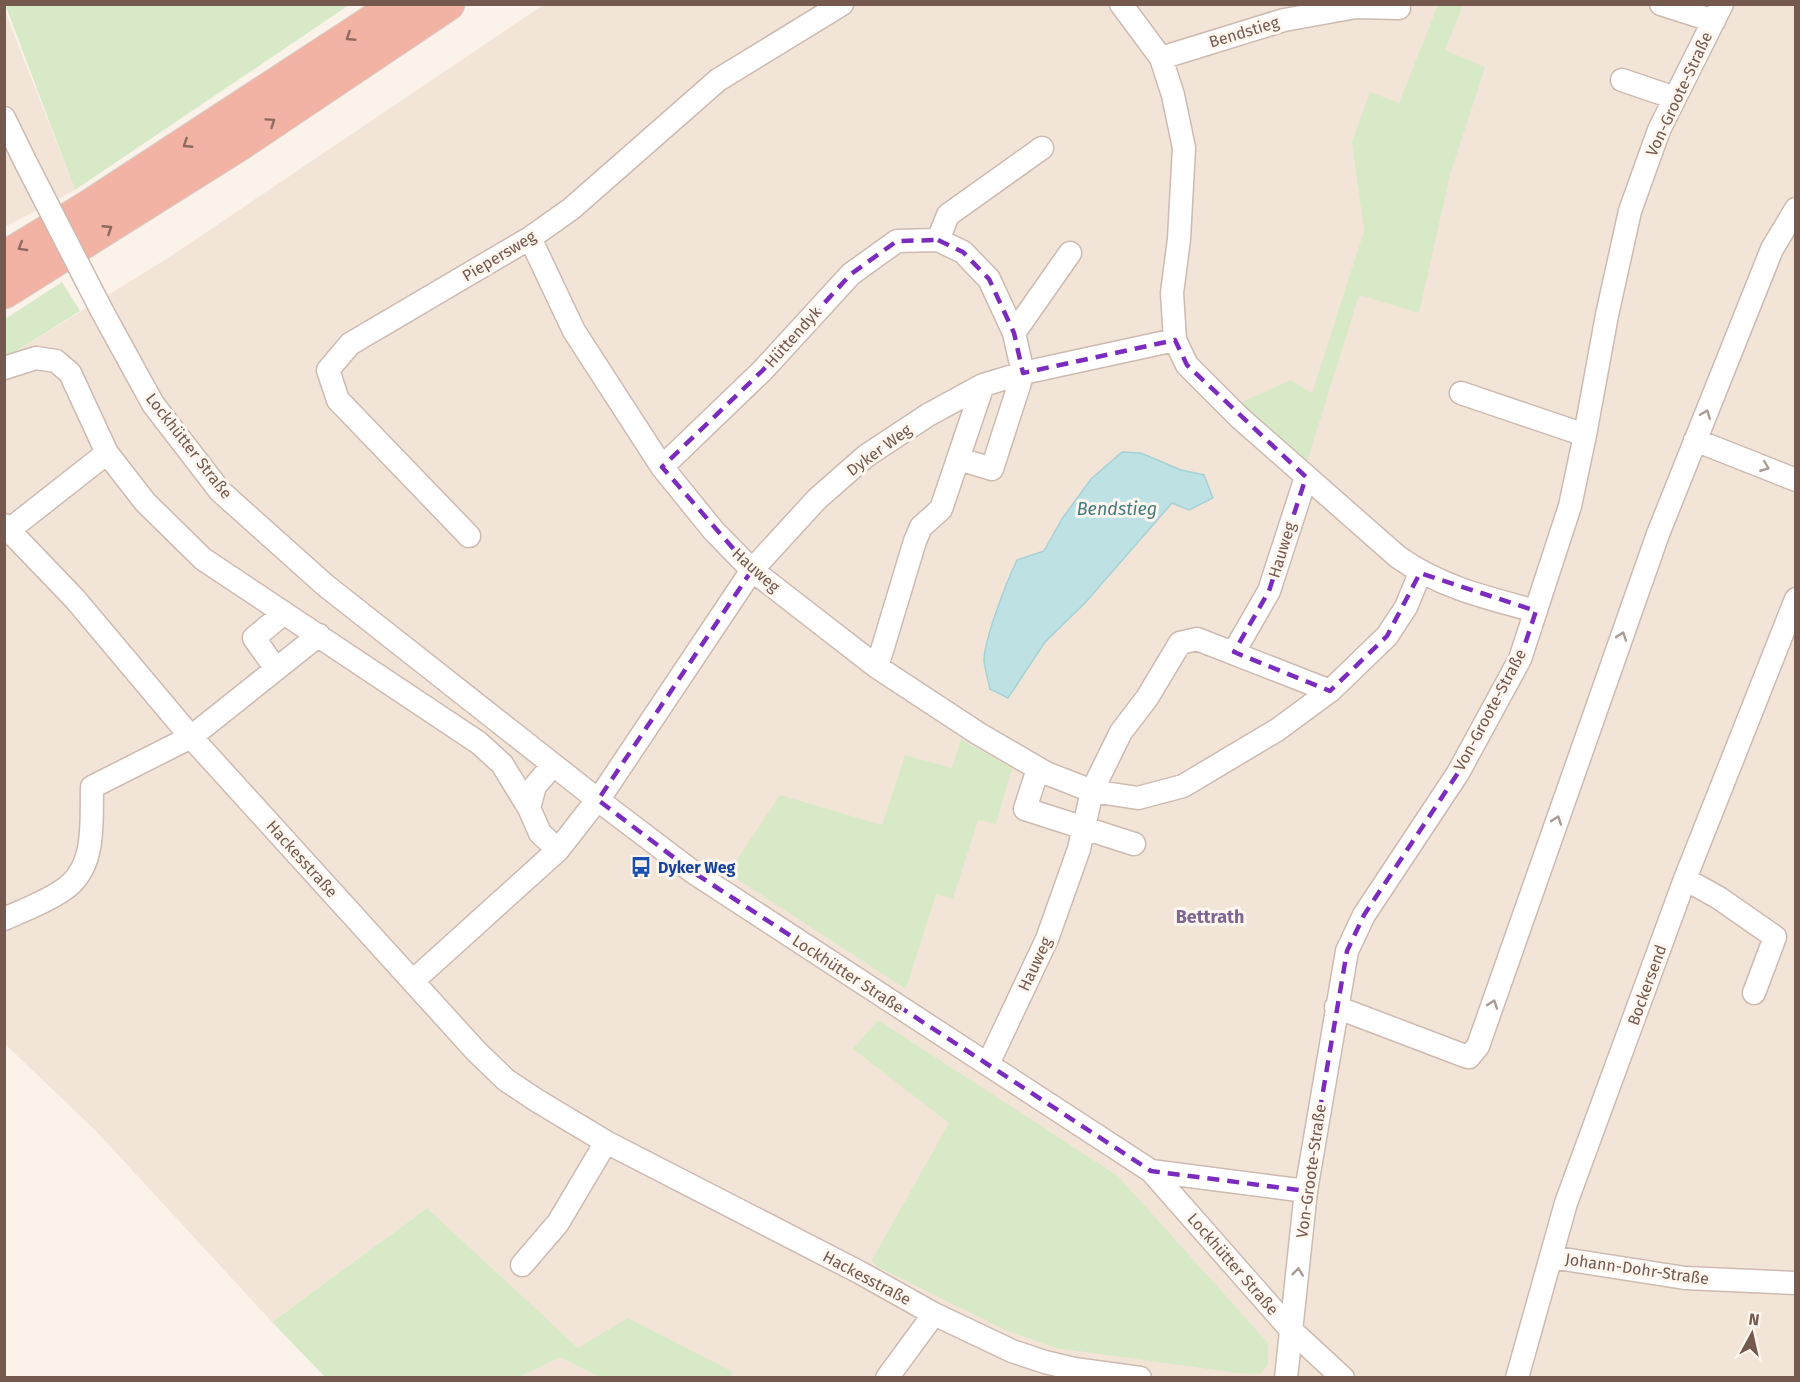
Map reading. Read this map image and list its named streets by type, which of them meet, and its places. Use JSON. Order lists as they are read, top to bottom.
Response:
{
  "streets": {
    "street": [
      "Bendstieg",
      "Von-Groote-Straße",
      "Piepersweg",
      "Hüttendyk",
      "Lockhütter Straße",
      "Dyker Weg",
      "Hauweg",
      "Hackesstraße",
      "Bockersend",
      "Johann-Dohr-Straße"
    ]
  },
  "crossings": [
    ["Von-Groote-Straße", "Lockhütter Straße"],
    ["Piepersweg", "Hauweg"],
    ["Hüttendyk", "Dyker Weg"],
    ["Hüttendyk", "Hauweg"],
    ["Lockhütter Straße", "Dyker Weg"],
    ["Lockhütter Straße", "Hauweg"],
    ["Dyker Weg", "Hauweg"],
    ["Bockersend", "Johann-Dohr-Straße"]
  ],
  "districts": ["Bettrath"],
  "water": ["Bendstieg"],
  "places": {
    "bus stop": ["Dyker Weg"]
  },
  "north": "top"
}
